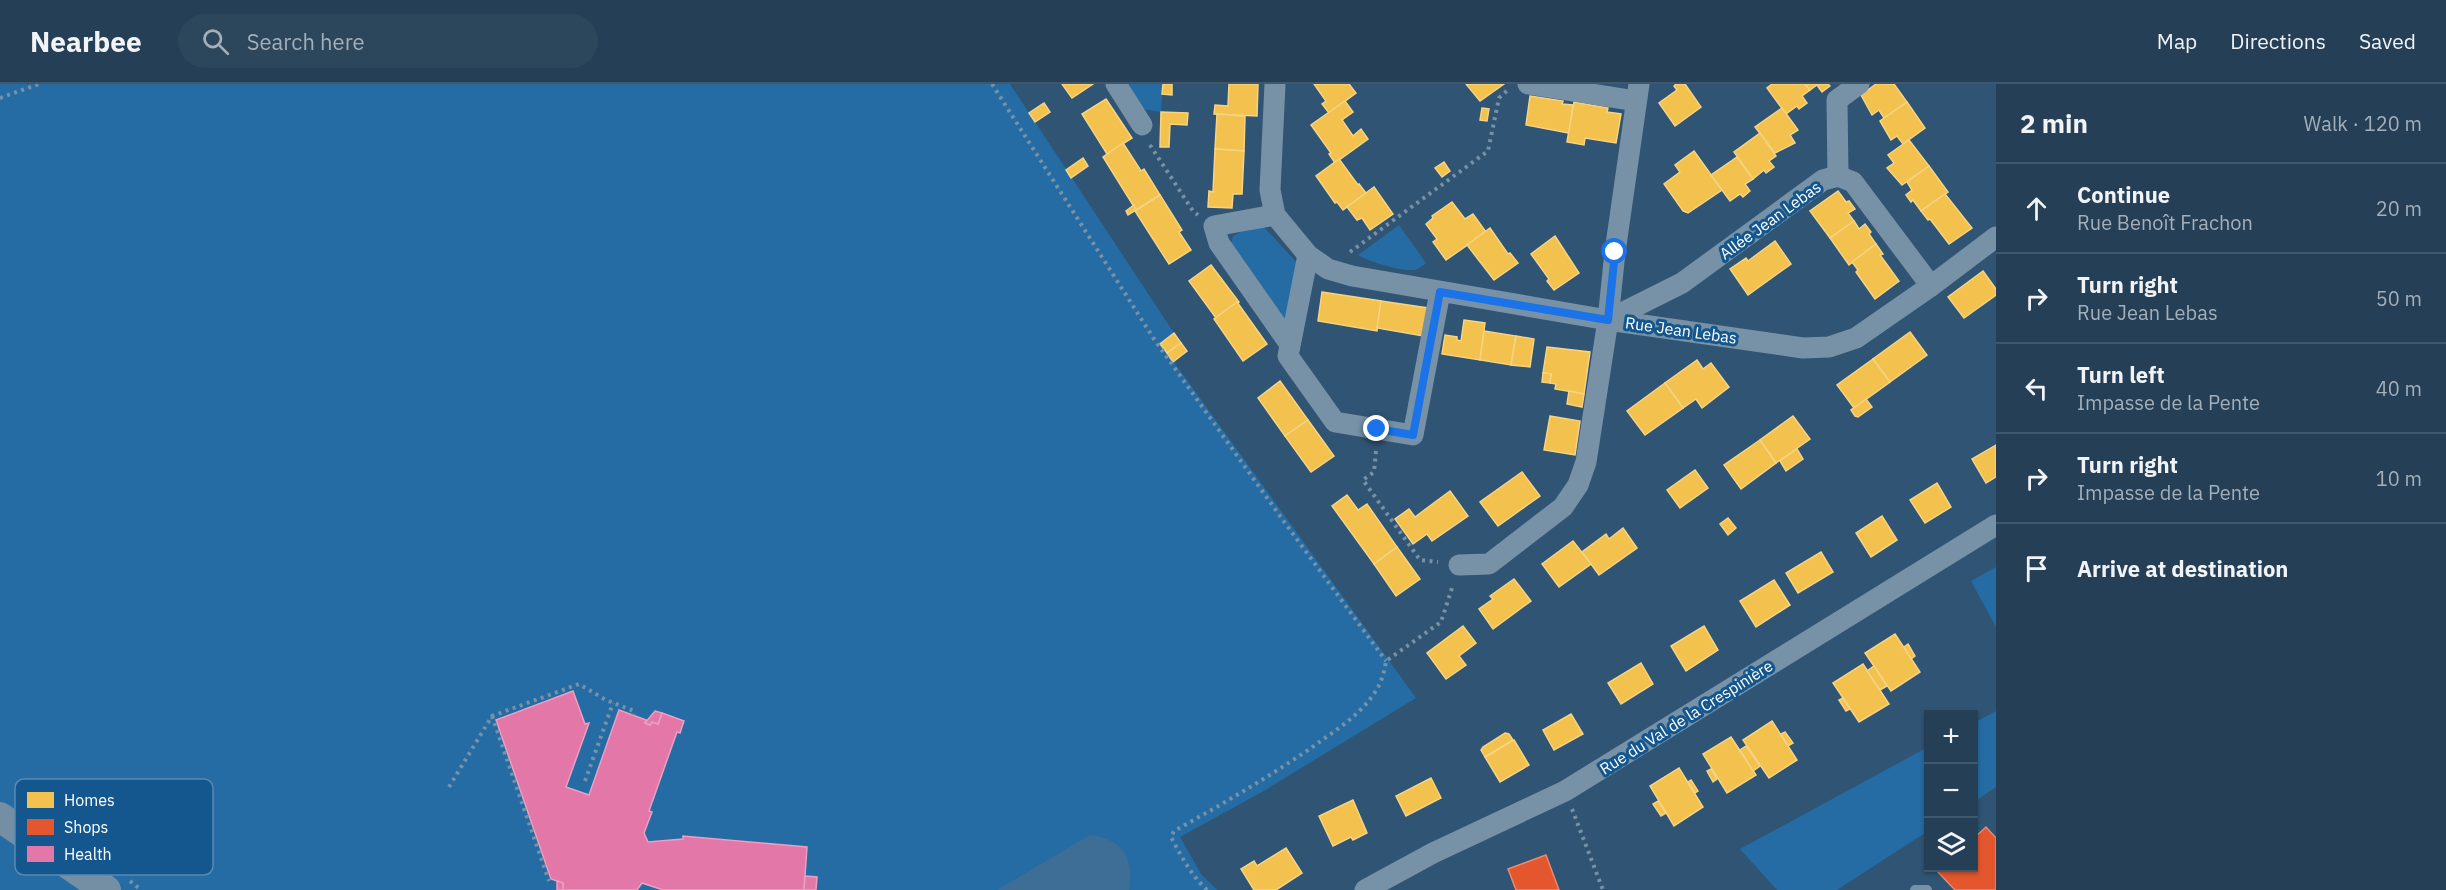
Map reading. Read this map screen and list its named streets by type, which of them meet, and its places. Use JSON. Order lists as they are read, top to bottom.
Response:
{
  "streets": {
    "street": ["Allée Jean Lebas", "Rue Jean Lebas", "Rue du Val de la Crespinière"]
  },
  "crossings": [
    ["Allée Jean Lebas", "Rue Jean Lebas"]
  ],
  "legend": ["Homes", "Shops", "Health"],
  "page": {
    "header": "Nearbee",
    "search": "Search here",
    "nav": ["Map", "Directions", "Saved"],
    "heading": ["2 min", "Walk · 120 m"],
    "list": [
      ["Continue", "Rue Benoît Frachon", "20 m"],
      ["Turn right", "Rue Jean Lebas", "50 m"],
      ["Turn left", "Impasse de la Pente", "40 m"],
      ["Turn right", "Impasse de la Pente", "10 m"],
      "Arrive at destination"
    ],
    "map_buttons": ["+", "−"]
  }
}
